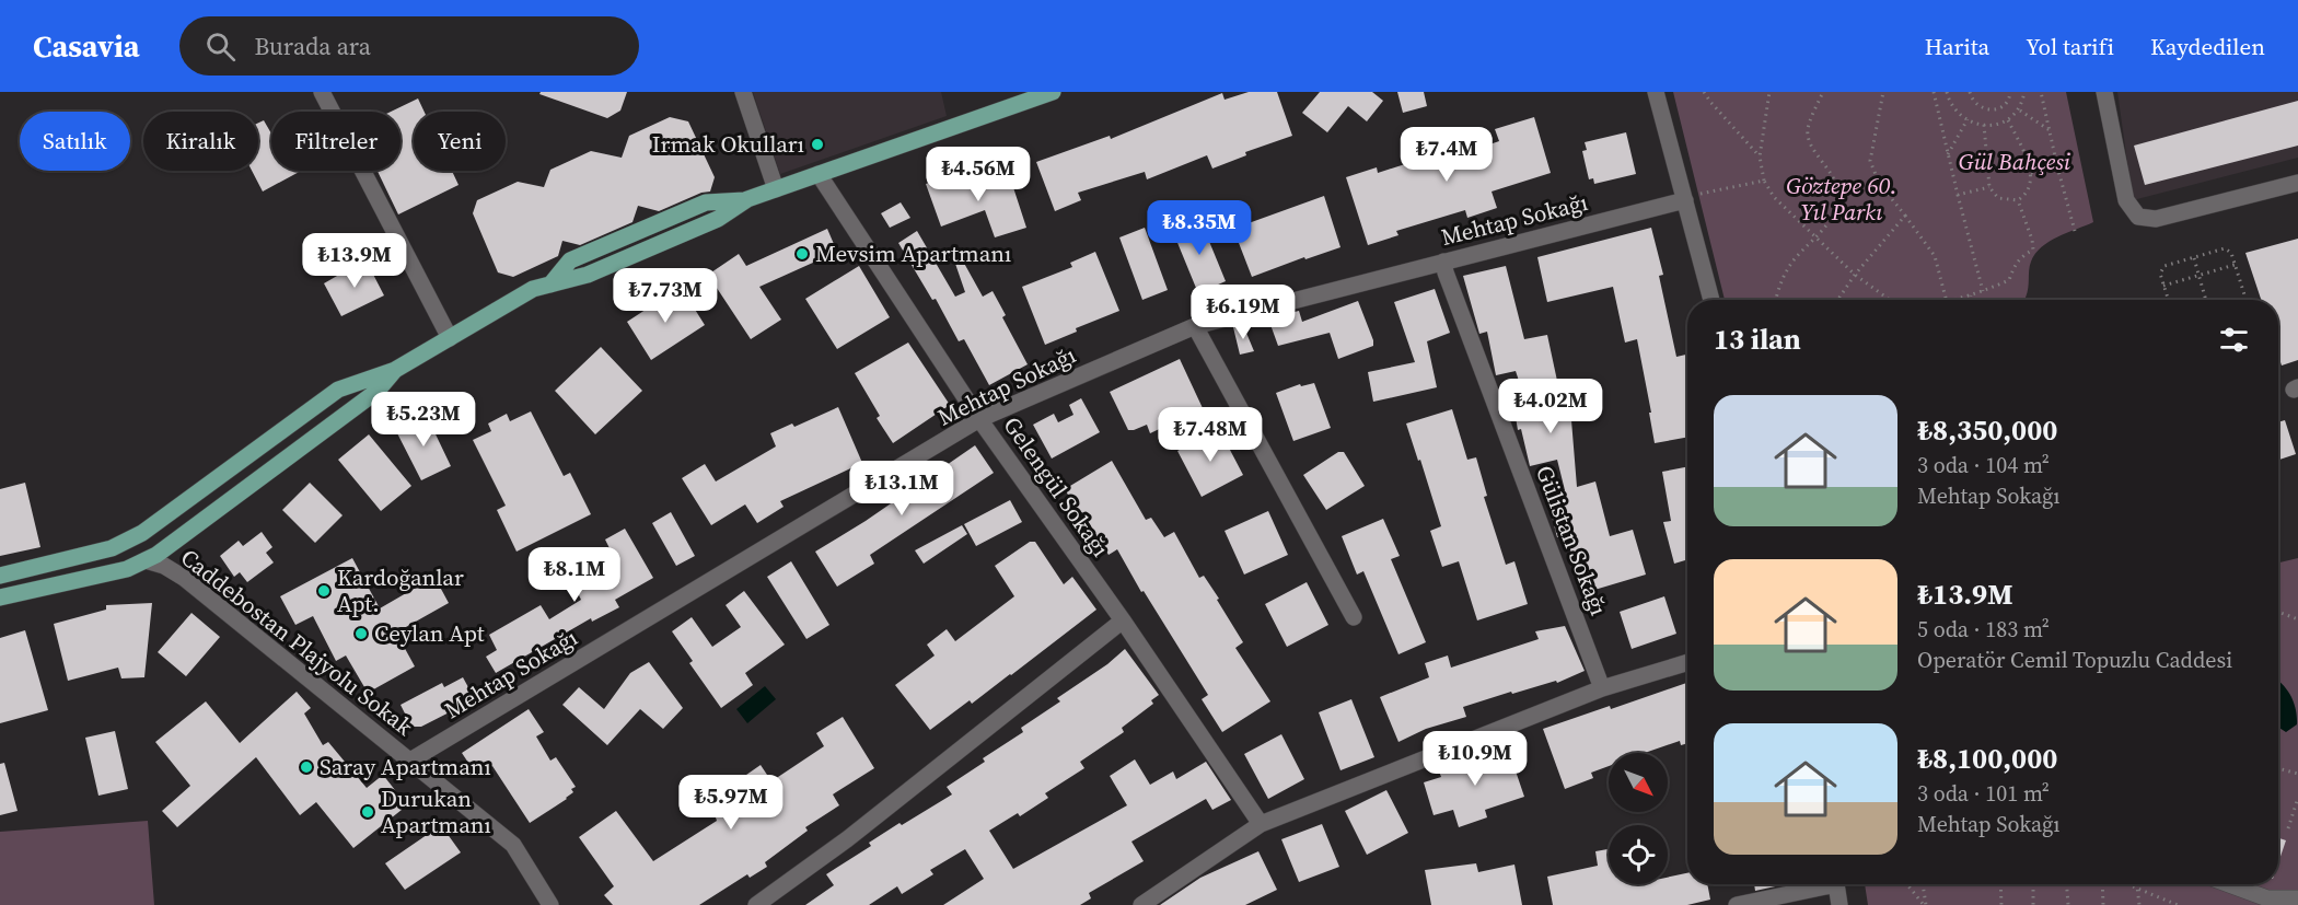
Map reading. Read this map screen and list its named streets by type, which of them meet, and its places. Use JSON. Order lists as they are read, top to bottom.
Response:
{
  "streets": {
    "street": [
      "Mehtap Sokağı",
      "Gelengül Sokağı",
      "Gülistan Sokağı",
      "Caddebostan Plajyolu Sokak"
    ]
  },
  "crossings": [
    ["Mehtap Sokağı", "Gelengül Sokağı"],
    ["Mehtap Sokağı", "Gülistan Sokağı"],
    ["Mehtap Sokağı", "Caddebostan Plajyolu Sokak"]
  ],
  "parks": ["Gül Bahçesi", "Göztepe 60. Yıl Parkı"],
  "places": [
    "Irmak Okulları",
    "Mevsim Apartmanı",
    "Kardoğanlar Apt.",
    "Ceylan Apt",
    "Saray Apartmanı",
    "Durukan Apartmanı"
  ],
  "north": "bottom right",
  "page": {
    "header": "Casavia",
    "search": "Burada ara",
    "nav": ["Harita", "Yol tarifi", "Kaydedilen"],
    "chip": [
      "Satılık",
      "Kiralık",
      "Filtreler",
      "Yeni"
    ],
    "price": [
      "₺7.4M",
      "₺4.56M",
      "₺8.35M",
      "₺13.9M",
      "₺7.73M",
      "₺6.19M",
      "₺4.02M",
      "₺5.23M",
      "₺7.48M",
      "₺13.1M",
      "₺8.1M",
      "₺10.9M",
      "₺5.97M"
    ],
    "heading": "13 ilan",
    "list": [
      {
        "name": "₺8,350,000",
        "note": "3 oda · 104 m² · Mehtap Sokağı"
      },
      {
        "name": "₺13.9M",
        "note": "5 oda · 183 m² · Operatör Cemil Topuzlu Caddesi"
      },
      {
        "name": "₺8,100,000",
        "note": "3 oda · 101 m² · Mehtap Sokağı"
      }
    ]
  }
}
